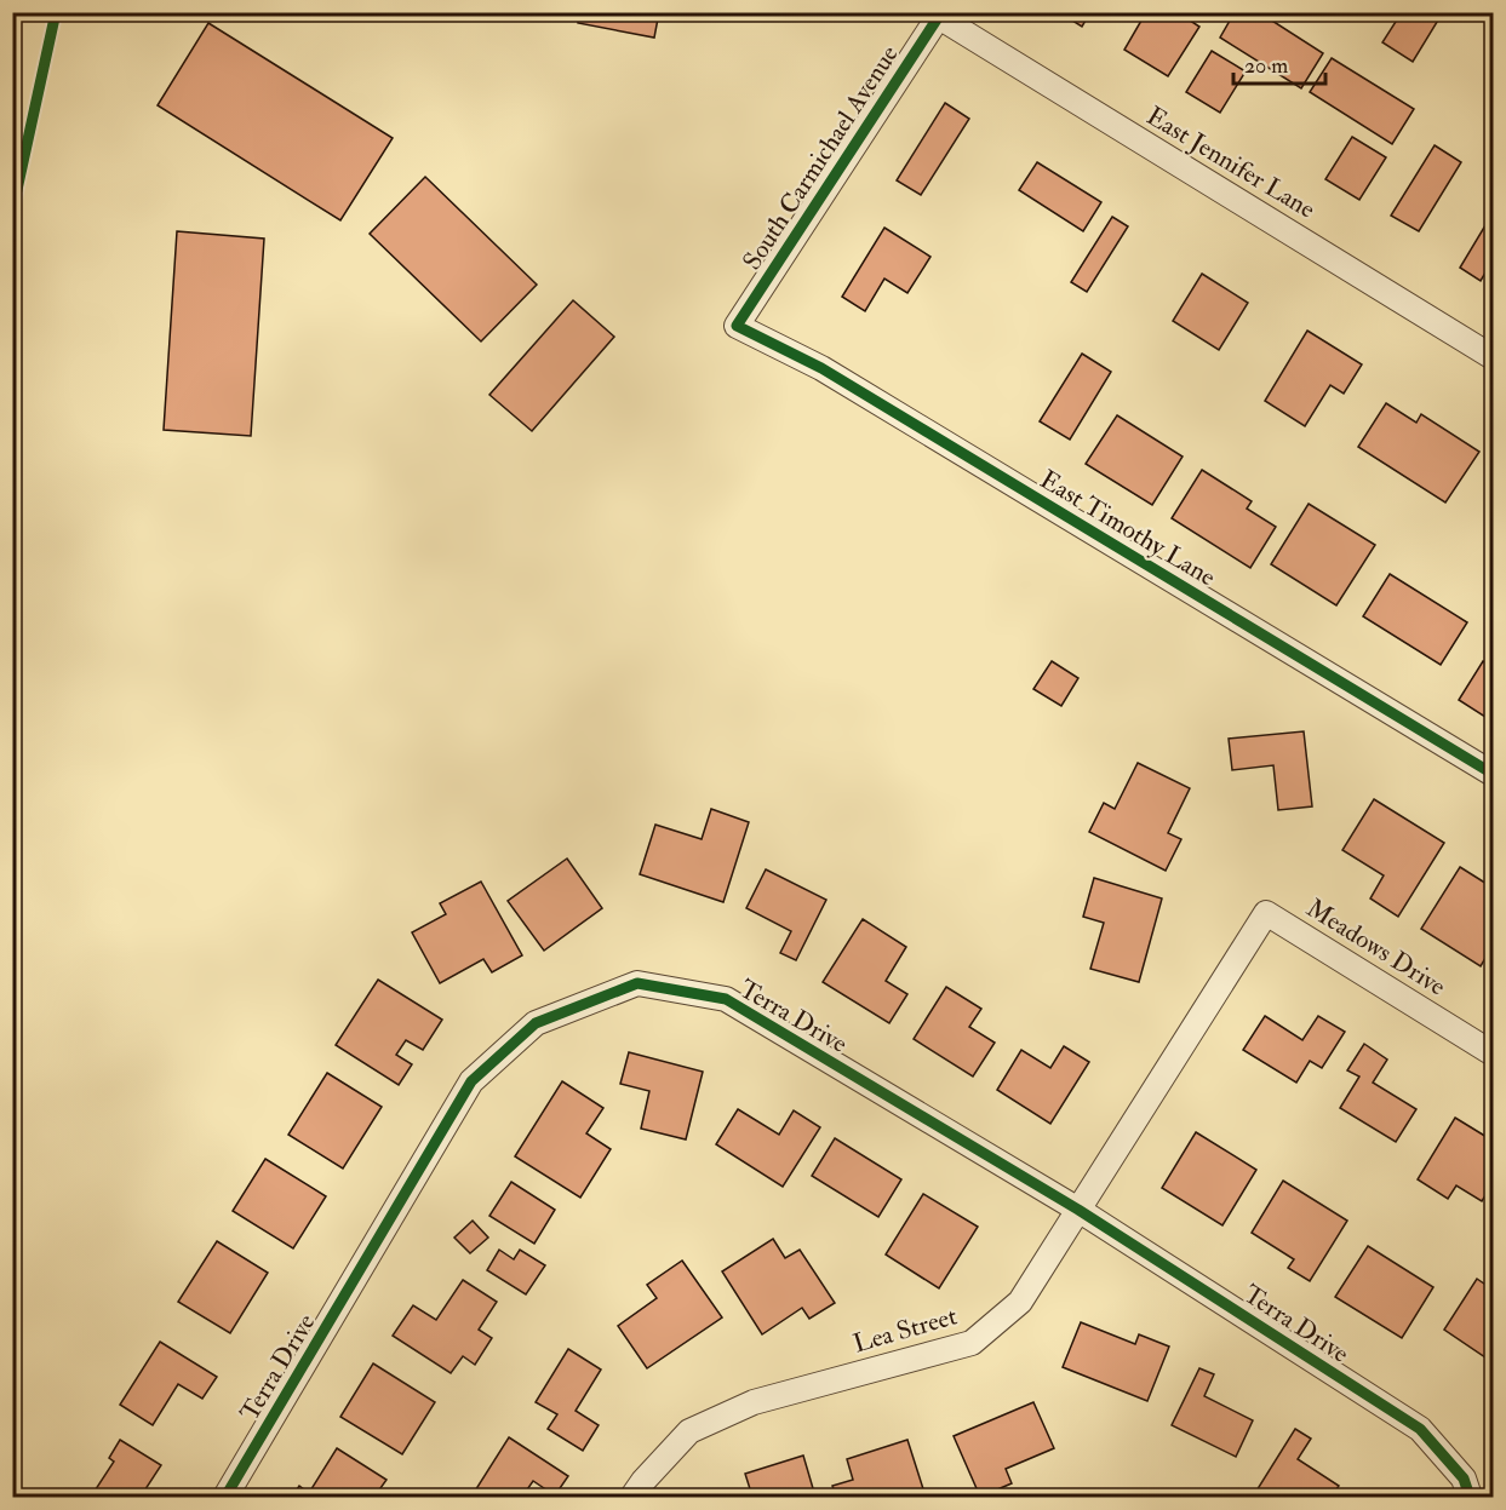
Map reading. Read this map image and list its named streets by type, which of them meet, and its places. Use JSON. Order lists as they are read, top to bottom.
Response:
{
  "streets": {
    "street": [
      "South Carmichael Avenue",
      "East Jennifer Lane",
      "East Timothy Lane",
      "Meadows Drive",
      "Terra Drive",
      "Lea Street"
    ]
  },
  "crossings": [
    ["South Carmichael Avenue", "East Jennifer Lane"],
    ["South Carmichael Avenue", "East Timothy Lane"],
    ["Meadows Drive", "Lea Street"],
    ["Terra Drive", "Lea Street"]
  ],
  "scale_bar": "20 m"
}
